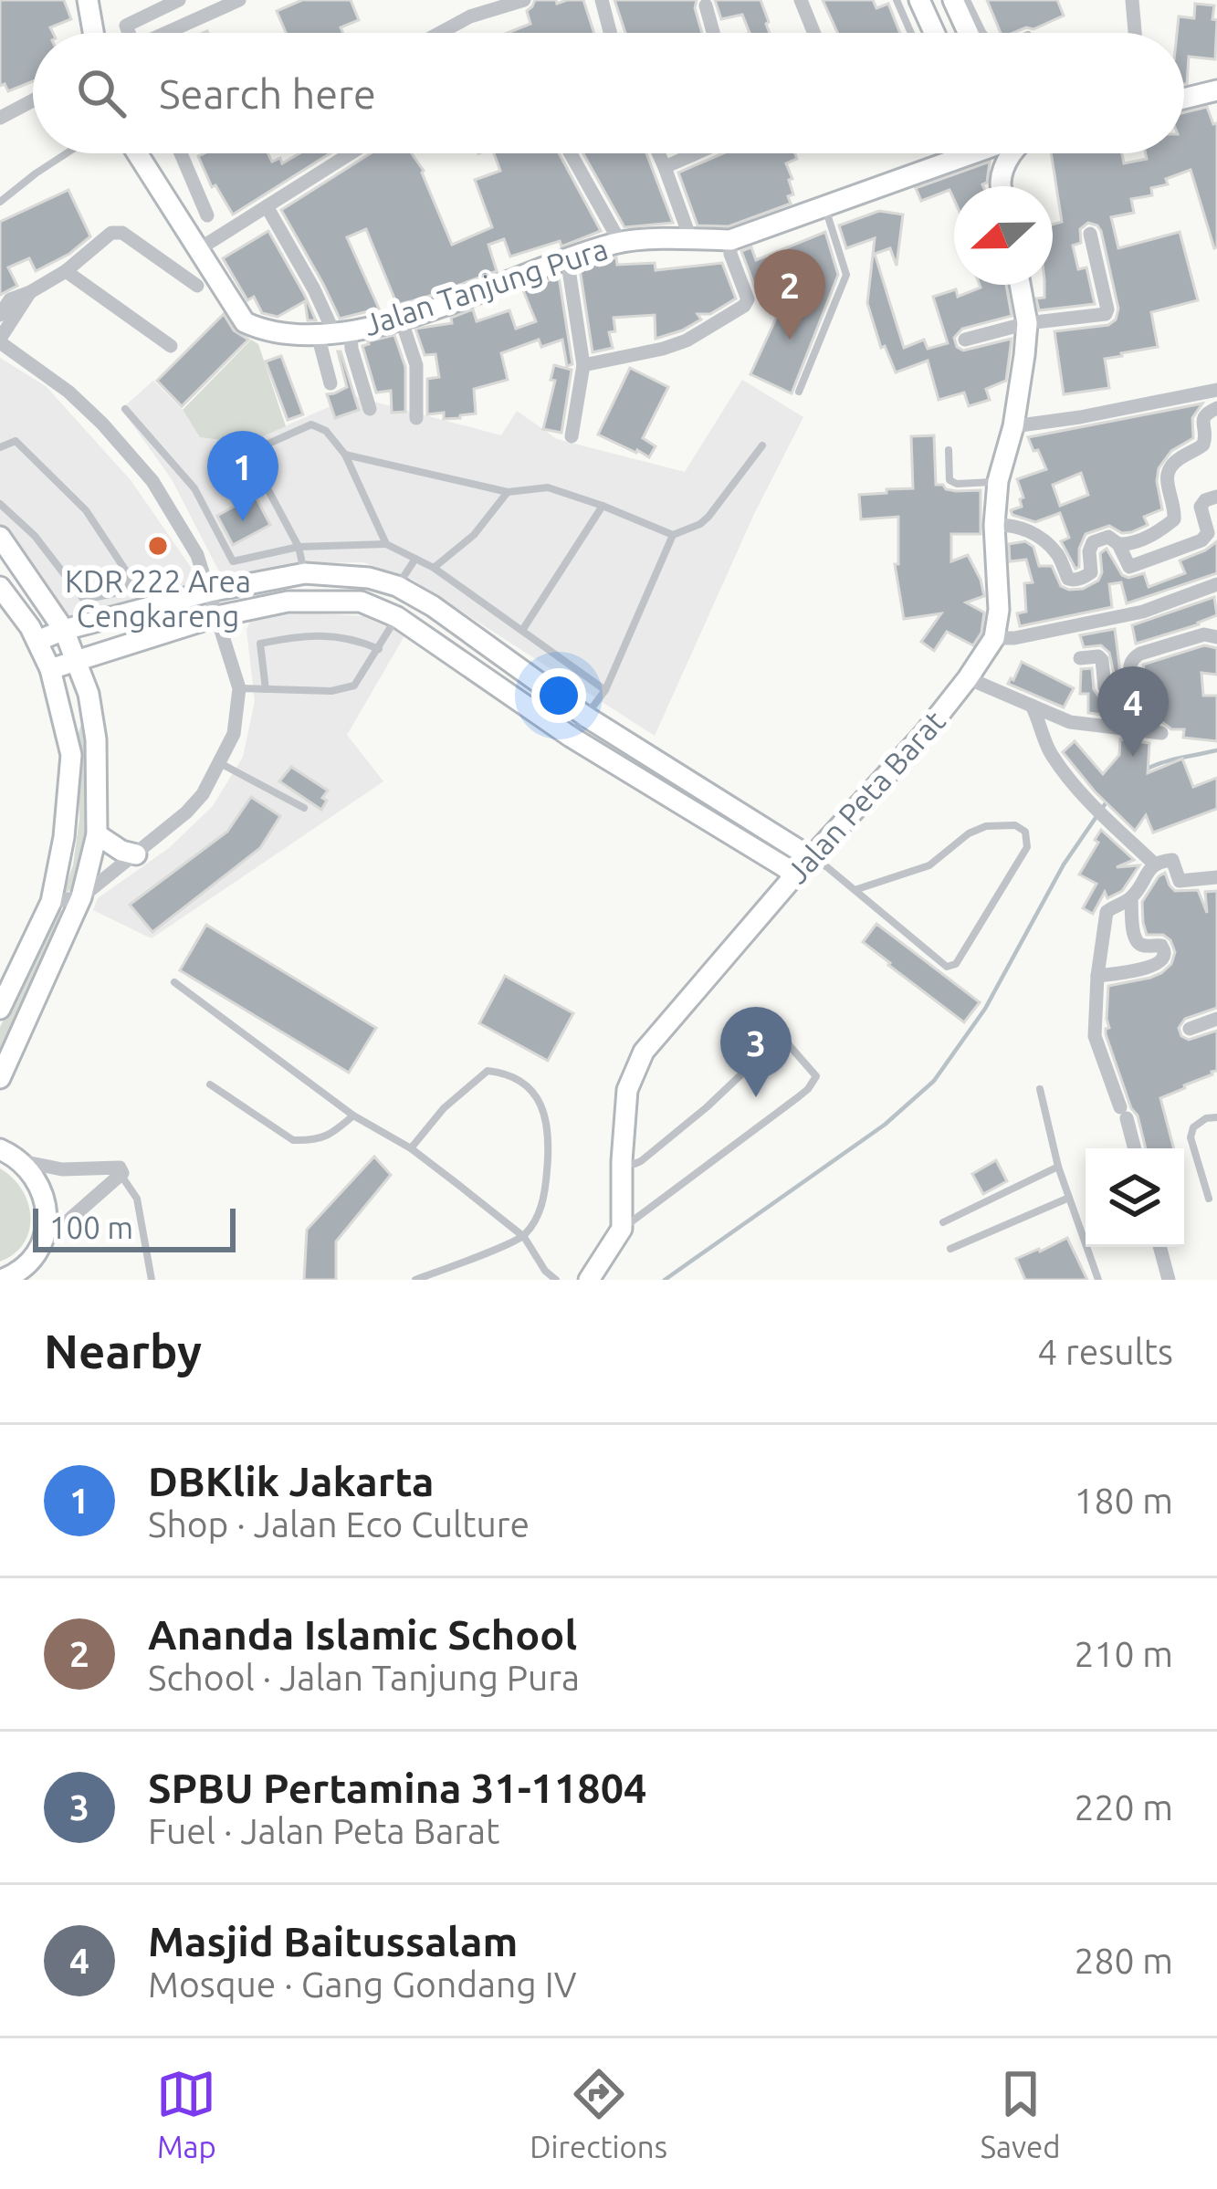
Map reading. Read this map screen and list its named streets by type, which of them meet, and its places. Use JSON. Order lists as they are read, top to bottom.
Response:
{
  "streets": {
    "street": ["Jalan Tanjung Pura", "Jalan Peta Barat"]
  },
  "places": ["KDR 222 Area Cengkareng"],
  "scale_bar": "100 m",
  "north": "left",
  "page": {
    "search": "Search here",
    "pins": [
      "2",
      "1",
      "4",
      "3"
    ],
    "scale": "100 m",
    "heading": ["Nearby", "4 results"],
    "list": [
      {
        "mark": "1",
        "name": "DBKlik Jakarta",
        "note": "Shop · Jalan Eco Culture",
        "value": "180 m"
      },
      {
        "mark": "2",
        "name": "Ananda Islamic School",
        "note": "School · Jalan Tanjung Pura",
        "value": "210 m"
      },
      {
        "mark": "3",
        "name": "SPBU Pertamina 31-11804",
        "note": "Fuel · Jalan Peta Barat",
        "value": "220 m"
      },
      {
        "mark": "4",
        "name": "Masjid Baitussalam",
        "note": "Mosque · Gang Gondang IV",
        "value": "280 m"
      }
    ],
    "nav": ["Map", "Directions", "Saved"]
  }
}
